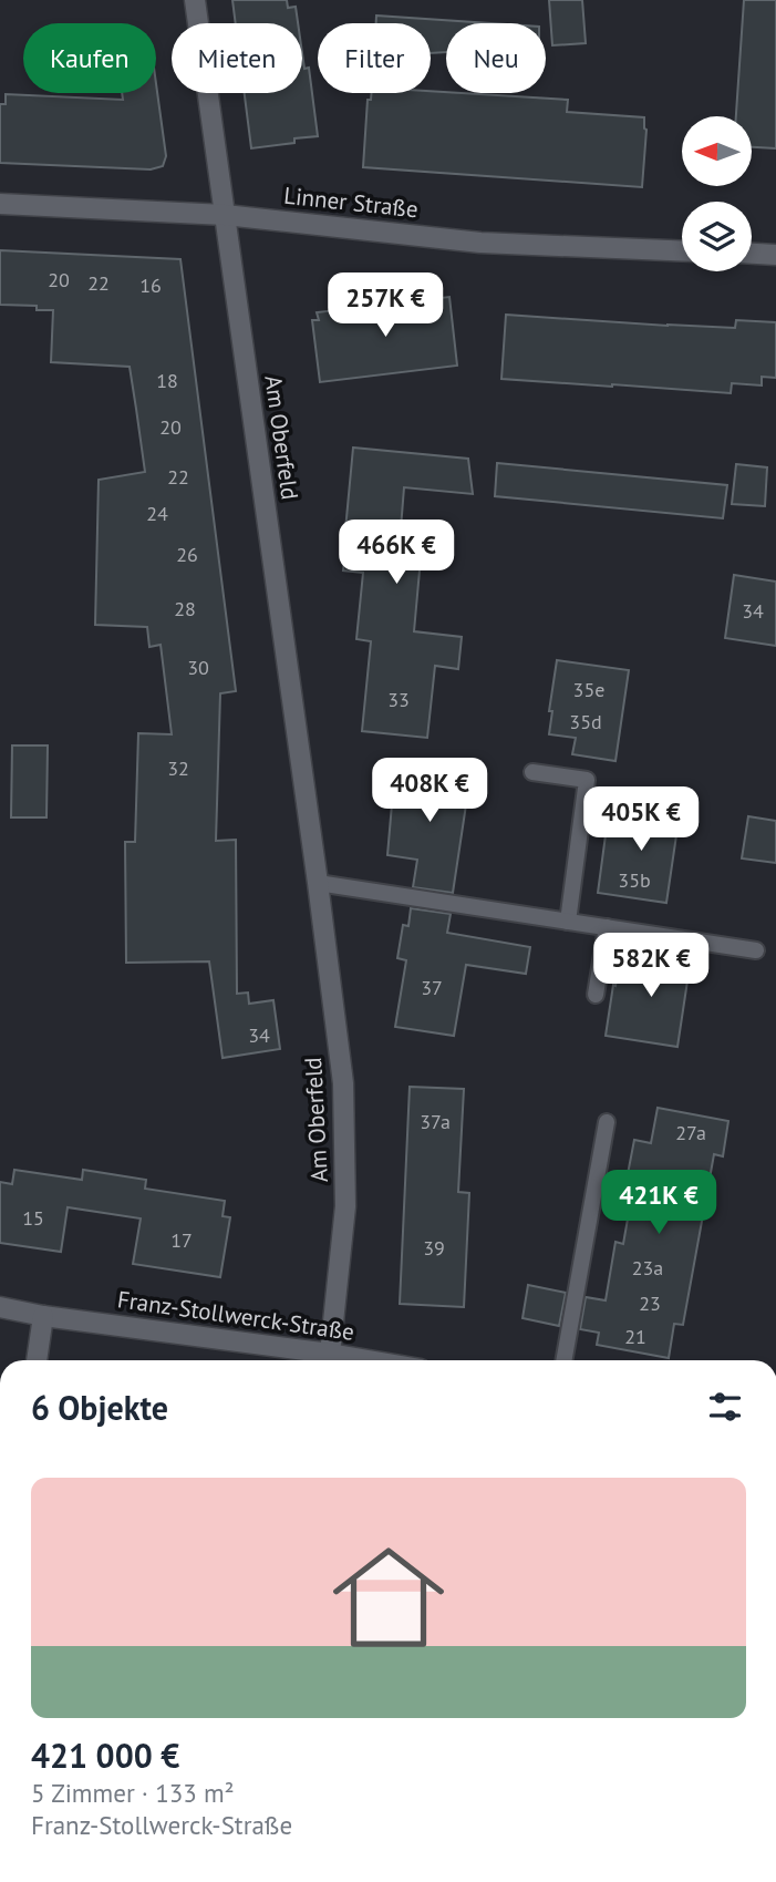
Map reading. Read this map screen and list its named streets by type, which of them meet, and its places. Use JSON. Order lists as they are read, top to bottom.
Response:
{
  "streets": {
    "street": ["Linner Straße", "Am Oberfeld", "Franz-Stollwerck-Straße"]
  },
  "crossings": [
    ["Linner Straße", "Am Oberfeld"],
    ["Am Oberfeld", "Franz-Stollwerck-Straße"]
  ],
  "house_numbers": [
    "20",
    "22",
    "16",
    "18",
    "20",
    "22",
    "24",
    "26",
    "28",
    "34",
    "30",
    "35e",
    "33",
    "35d",
    "32",
    "35b",
    "37",
    "34",
    "37a",
    "27a",
    "15",
    "17",
    "39",
    "23a",
    "23",
    "21"
  ],
  "north": "left",
  "page": {
    "chip": [
      "Kaufen",
      "Mieten",
      "Filter",
      "Neu"
    ],
    "price": [
      "257K €",
      "466K €",
      "408K €",
      "405K €",
      "582K €",
      "421K €"
    ],
    "heading": "6 Objekte",
    "list": [
      {
        "name": "421 000 €",
        "note": "5 Zimmer · 133 m² · Franz-Stollwerck-Straße"
      }
    ]
  }
}
